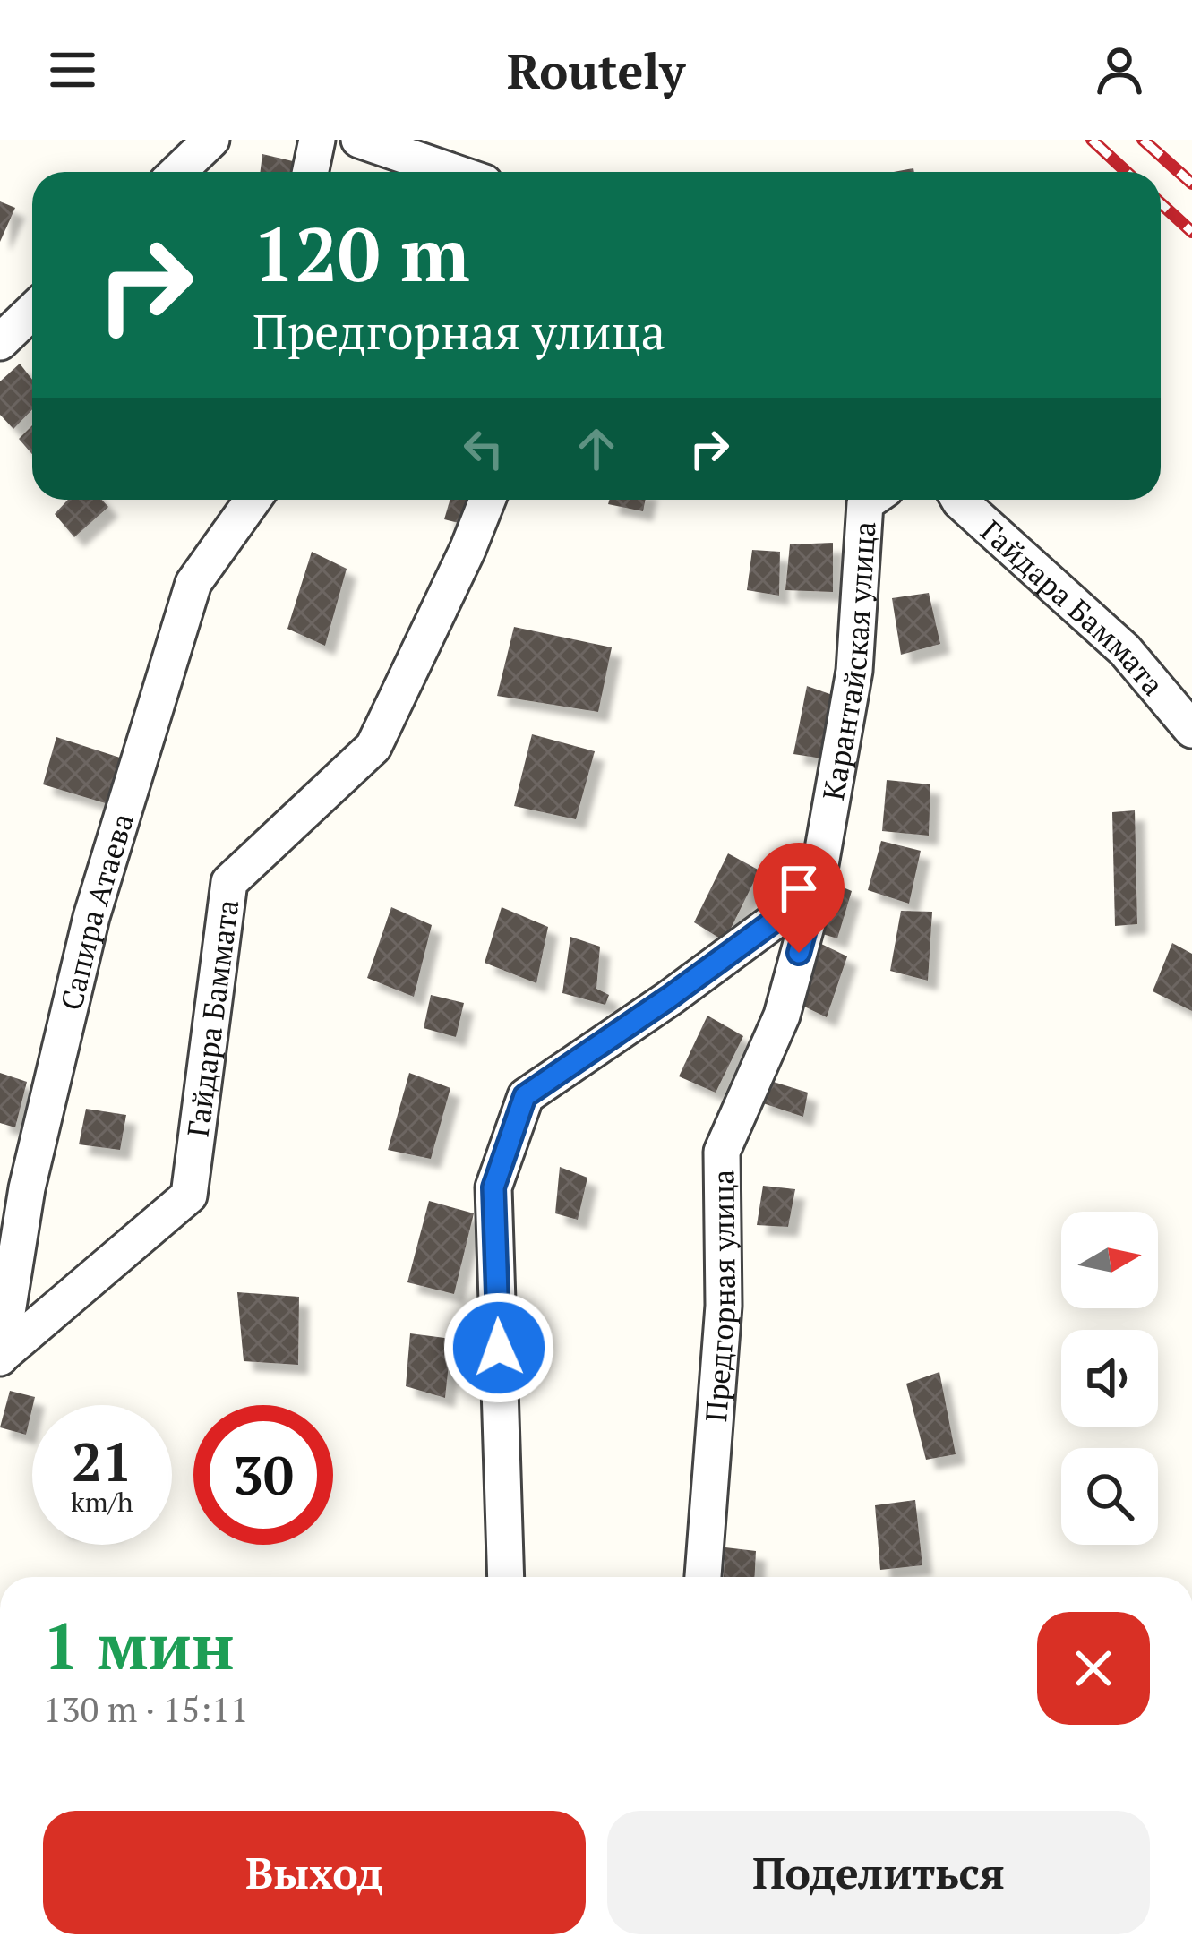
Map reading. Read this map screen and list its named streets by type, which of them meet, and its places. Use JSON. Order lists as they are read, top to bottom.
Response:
{
  "streets": {
    "street": [
      "Гайдара Баммата",
      "Карантайская улица",
      "Сапира Атаева",
      "Предгорная улица"
    ]
  },
  "crossings": [
    ["Гайдара Баммата", "Сапира Атаева"],
    ["Карантайская улица", "Предгорная улица"]
  ],
  "north": "right",
  "page": {
    "header": "Routely",
    "turn": ["120 m", "Предгорная улица"],
    "speed": "21 km/h",
    "limit": "30",
    "heading": ["1 мин", "130 m · 15:11"],
    "buttons": ["Выход", "Поделиться"]
  }
}
